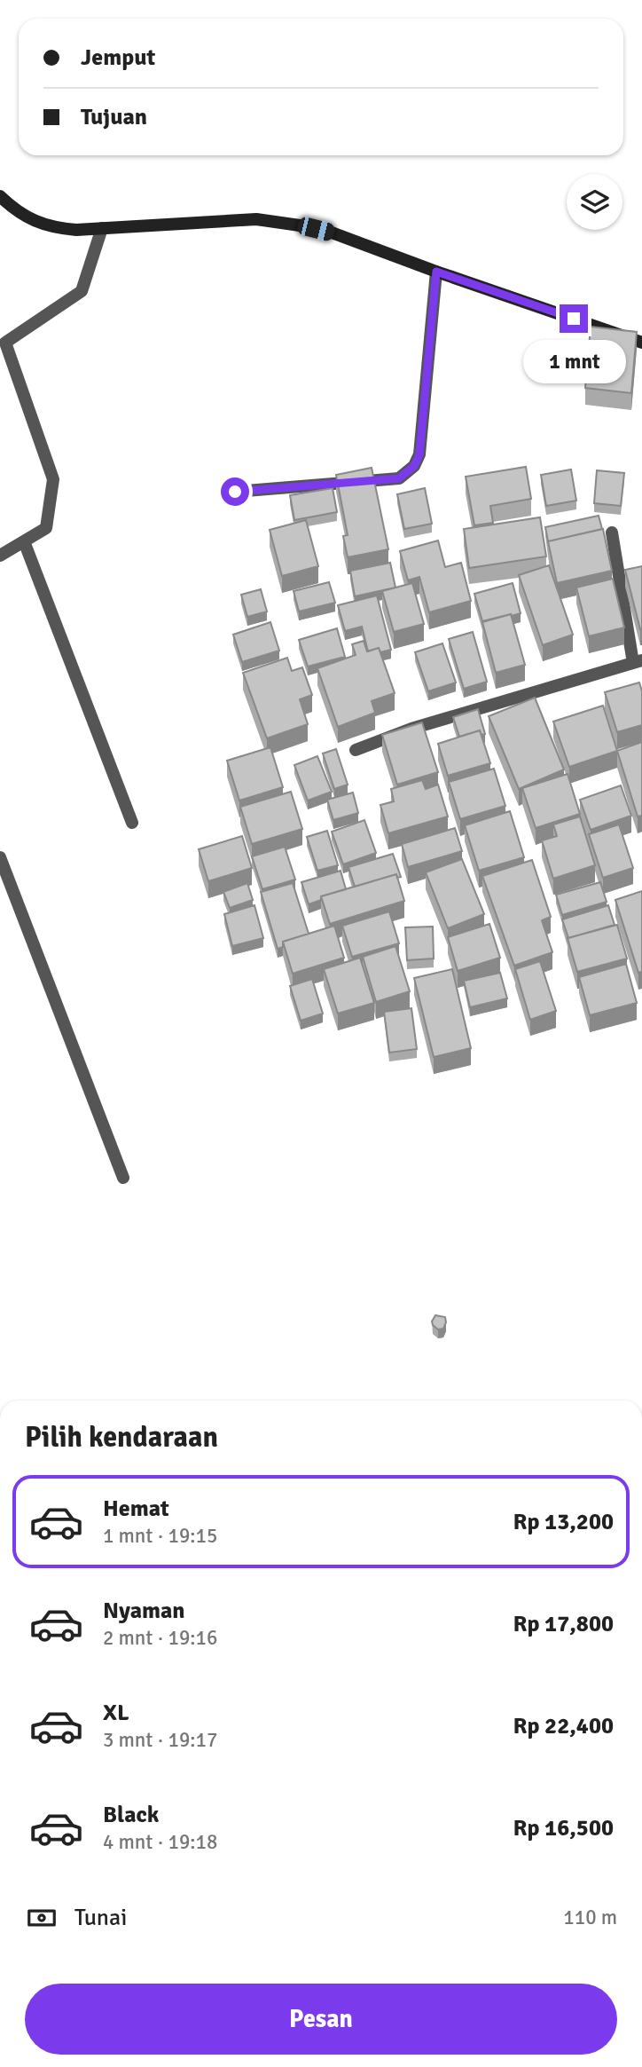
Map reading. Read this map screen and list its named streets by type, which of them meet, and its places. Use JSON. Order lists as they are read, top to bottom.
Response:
{
  "page": {
    "banner": ["Jemput", "Tujuan"],
    "bubble": "1 mnt",
    "heading": "Pilih kendaraan",
    "list": [
      {
        "name": "Hemat",
        "note": "1 mnt · 19:15",
        "value": "Rp 13,200"
      },
      {
        "name": "Nyaman",
        "note": "2 mnt · 19:16",
        "value": "Rp 17,800"
      },
      {
        "name": "XL",
        "note": "3 mnt · 19:17",
        "value": "Rp 22,400"
      },
      {
        "name": "Black",
        "note": "4 mnt · 19:18",
        "value": "Rp 16,500"
      }
    ],
    "pay": ["Tunai", "110 m"],
    "buttons": "Pesan"
  }
}
